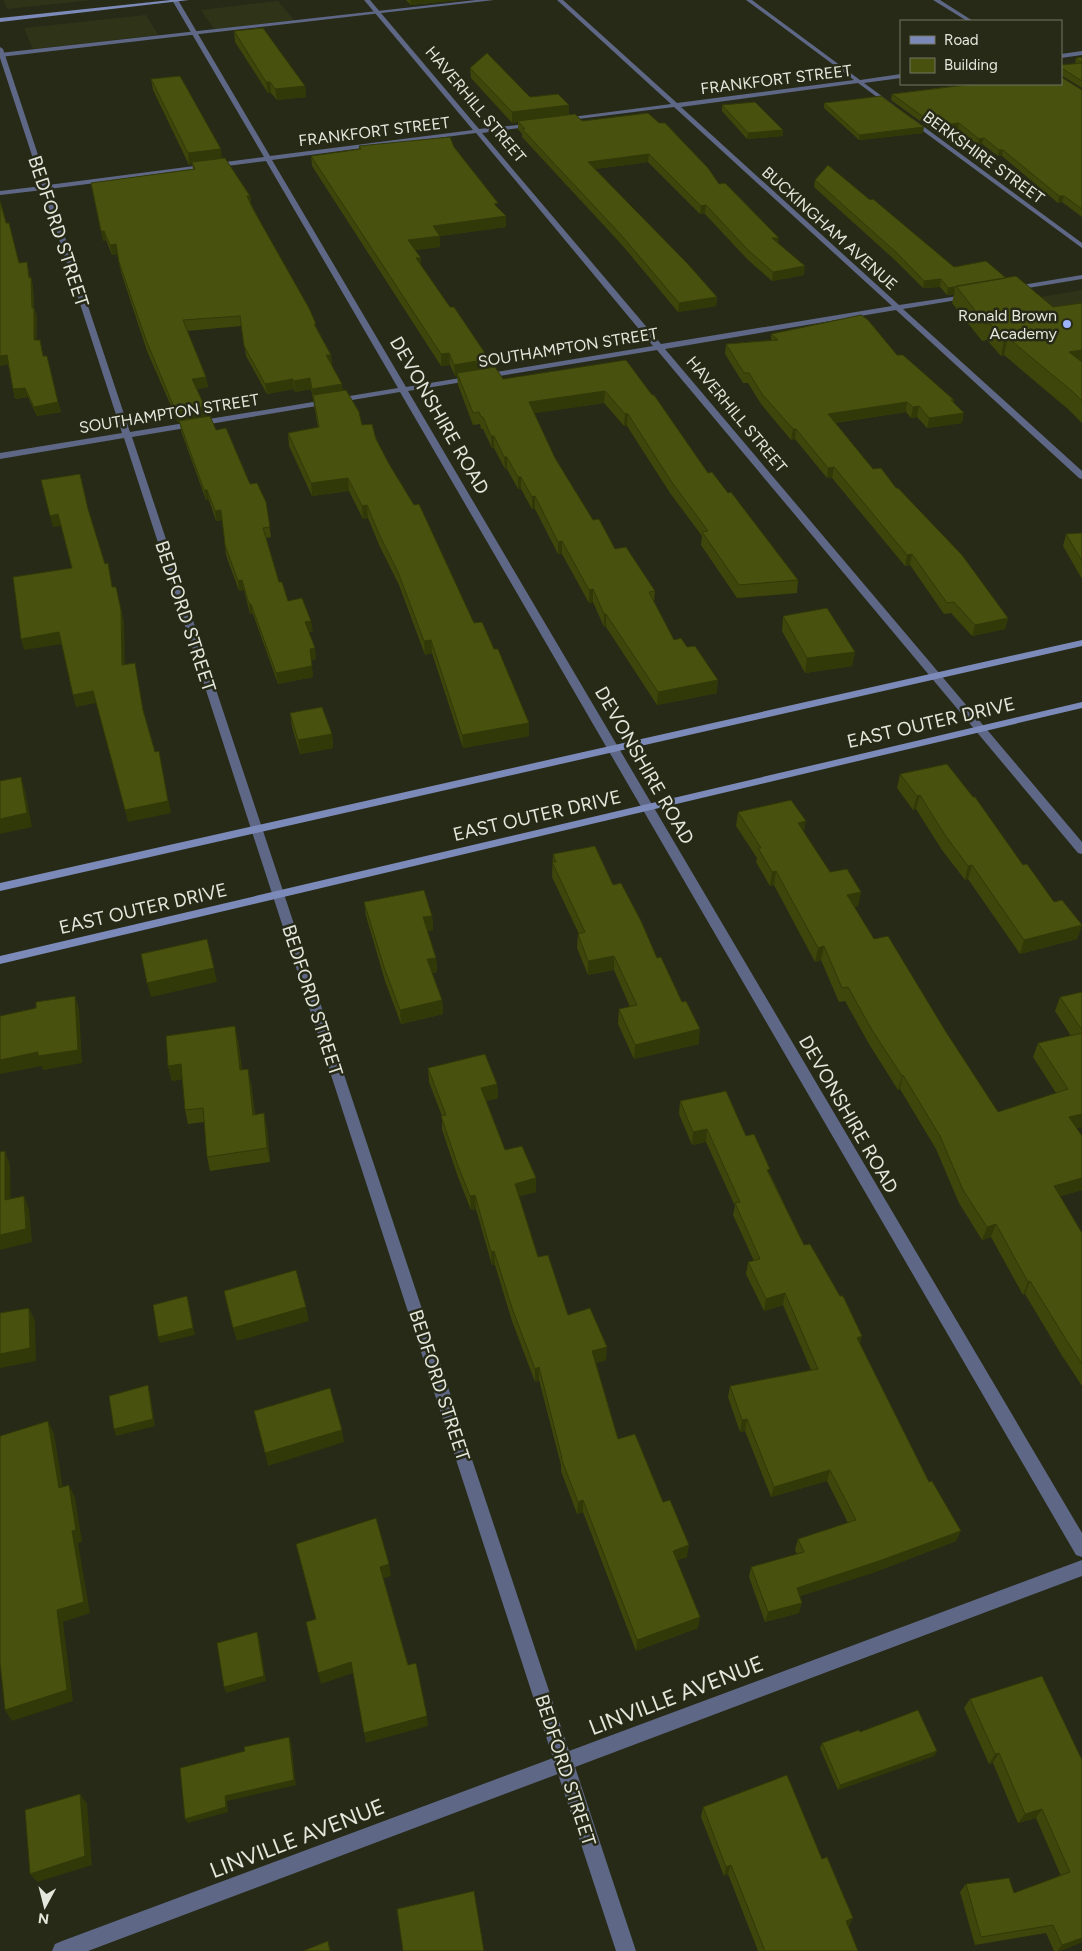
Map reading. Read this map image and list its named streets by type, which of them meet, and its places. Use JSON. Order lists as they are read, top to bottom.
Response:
{
  "streets": {
    "street": [
      "FRANKFORT STREET",
      "HAVERHILL STREET",
      "BERKSHIRE STREET",
      "BUCKINGHAM AVENUE",
      "BEDFORD STREET",
      "SOUTHAMPTON STREET",
      "DEVONSHIRE ROAD",
      "EAST OUTER DRIVE",
      "LINVILLE AVENUE"
    ]
  },
  "crossings": [
    ["FRANKFORT STREET", "HAVERHILL STREET"],
    ["FRANKFORT STREET", "BERKSHIRE STREET"],
    ["FRANKFORT STREET", "BUCKINGHAM AVENUE"],
    ["FRANKFORT STREET", "BEDFORD STREET"],
    ["FRANKFORT STREET", "DEVONSHIRE ROAD"],
    ["HAVERHILL STREET", "SOUTHAMPTON STREET"],
    ["HAVERHILL STREET", "EAST OUTER DRIVE"],
    ["BUCKINGHAM AVENUE", "SOUTHAMPTON STREET"],
    ["BEDFORD STREET", "SOUTHAMPTON STREET"],
    ["BEDFORD STREET", "EAST OUTER DRIVE"],
    ["BEDFORD STREET", "LINVILLE AVENUE"],
    ["SOUTHAMPTON STREET", "DEVONSHIRE ROAD"],
    ["DEVONSHIRE ROAD", "EAST OUTER DRIVE"]
  ],
  "places": ["Ronald Brown Academy"],
  "legend": ["Road", "Building"],
  "north": "bottom"
}
